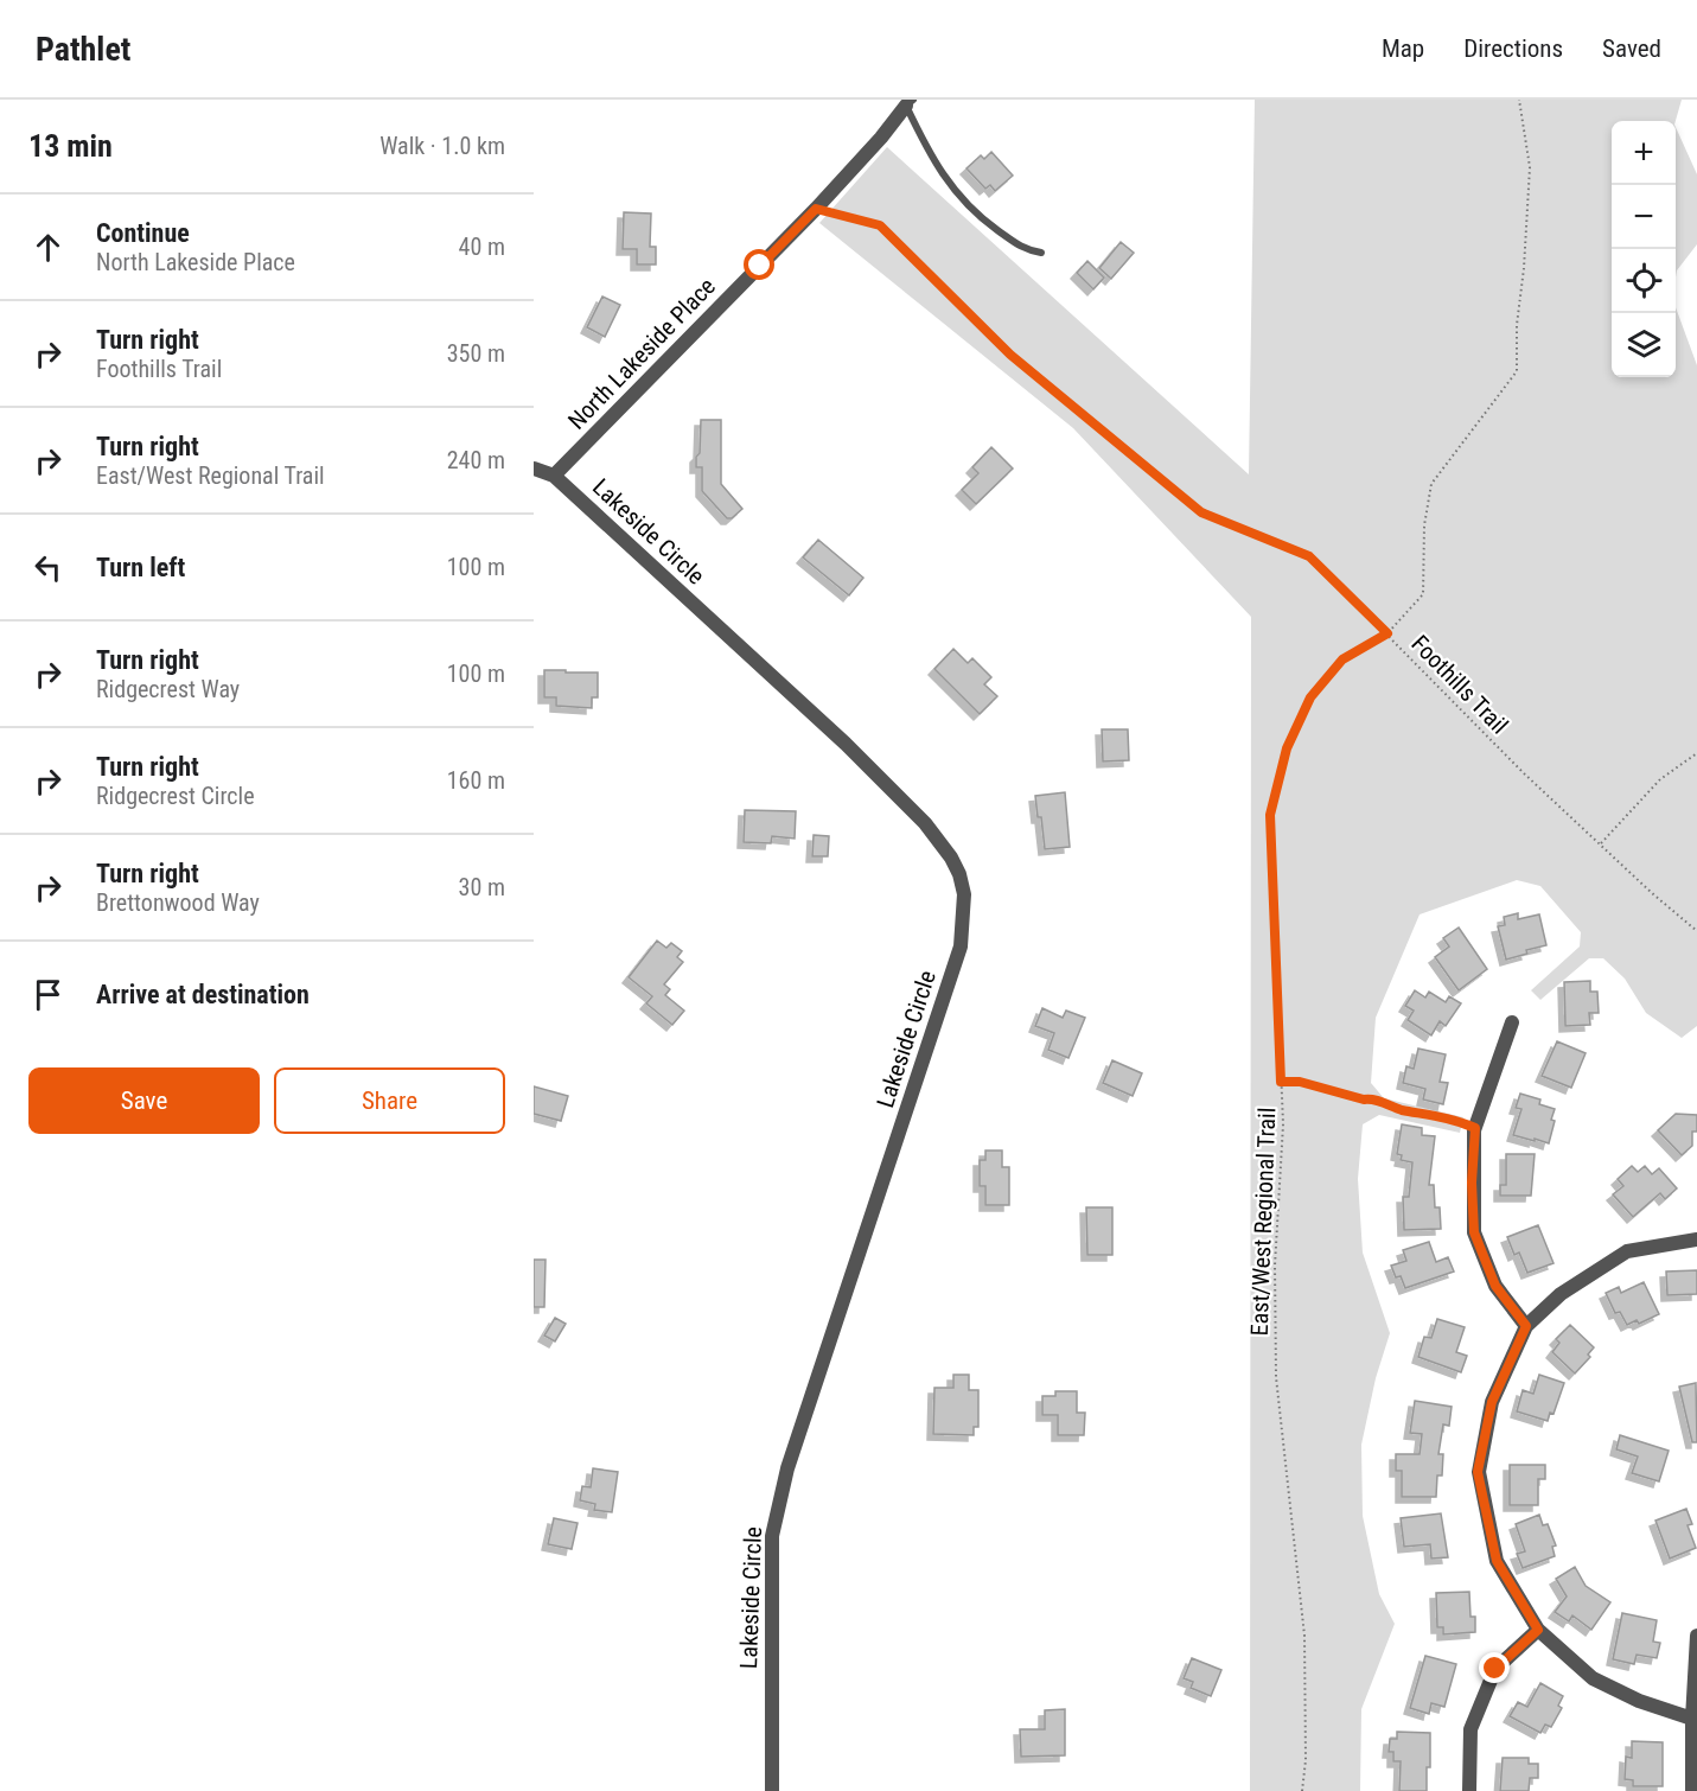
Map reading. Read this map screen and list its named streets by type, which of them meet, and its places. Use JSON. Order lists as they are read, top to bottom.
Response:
{
  "streets": {
    "street": ["North Lakeside Place", "Lakeside Circle"],
    "path": ["Foothills Trail", "East/West Regional Trail"]
  },
  "crossings": [
    ["North Lakeside Place", "Lakeside Circle"],
    ["North Lakeside Place", "Foothills Trail"],
    ["Foothills Trail", "East/West Regional Trail"]
  ],
  "page": {
    "header": "Pathlet",
    "nav": ["Map", "Directions", "Saved"],
    "heading": ["13 min", "Walk · 1.0 km"],
    "map_buttons": ["+", "−"],
    "list": [
      ["Continue", "North Lakeside Place", "40 m"],
      ["Turn right", "Foothills Trail", "350 m"],
      ["Turn right", "East/West Regional Trail", "240 m"],
      ["Turn left", "100 m"],
      ["Turn right", "Ridgecrest Way", "100 m"],
      ["Turn right", "Ridgecrest Circle", "160 m"],
      ["Turn right", "Brettonwood Way", "30 m"],
      "Arrive at destination"
    ],
    "buttons": ["Save", "Share"]
  }
}
